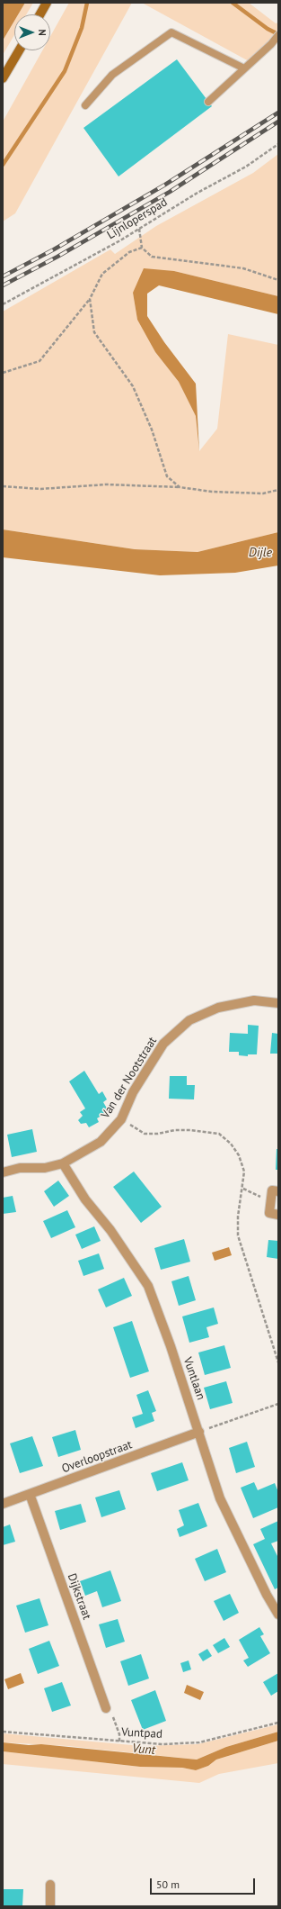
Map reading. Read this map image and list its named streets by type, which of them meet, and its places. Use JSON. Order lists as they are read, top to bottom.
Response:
{
  "streets": {
    "street": [
      "Van der Nootstraat",
      "Vuntlaan",
      "Overloopstraat",
      "Dijkstraat"
    ],
    "path": ["Lijnloperspad", "Vuntpad"]
  },
  "crossings": [
    ["Van der Nootstraat", "Vuntlaan"],
    ["Vuntlaan", "Overloopstraat"],
    ["Overloopstraat", "Dijkstraat"]
  ],
  "water": ["Dijle", "Vunt"],
  "scale_bar": "50 m",
  "north": "right"
}
